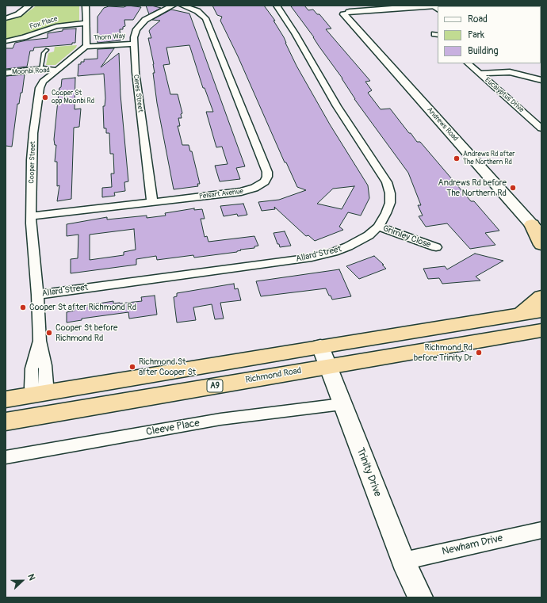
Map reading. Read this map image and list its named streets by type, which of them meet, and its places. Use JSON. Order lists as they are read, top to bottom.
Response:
{
  "streets": {
    "highway": ["Richmond Road", "A9"],
    "main road": ["Andrews Road", "Trinity Drive"],
    "street": [
      "Fox Place",
      "Thorn Way",
      "Moonbi Road",
      "Ceres Street",
      "Eucalyptus Drive",
      "Cooper Street",
      "Pelsart Avenue",
      "Grimley Close",
      "Allard Street",
      "Cleeve Place",
      "Newham Drive"
    ]
  },
  "crossings": [
    ["Thorn Way", "Ceres Street"],
    ["Thorn Way", "Cooper Street"],
    ["Moonbi Road", "Cooper Street"],
    ["Ceres Street", "Pelsart Avenue"],
    ["Cooper Street", "Pelsart Avenue"],
    ["Cooper Street", "Allard Street"],
    ["Grimley Close", "Allard Street"],
    ["Richmond Road", "Trinity Drive"],
    ["Cleeve Place", "Trinity Drive"],
    ["Trinity Drive", "Newham Drive"]
  ],
  "places": [
    "Cooper St opp Moonbi Rd",
    "Andrews Rd after The Northern Rd",
    "Andrews Rd before The Northern Rd",
    "Cooper St after Richmond Rd",
    "Cooper St before Richmond Rd",
    "Richmond Rd before Trinity Dr",
    "Richmond St after Cooper St"
  ],
  "legend": ["Road", "Park", "Building"],
  "north": "right"
}
